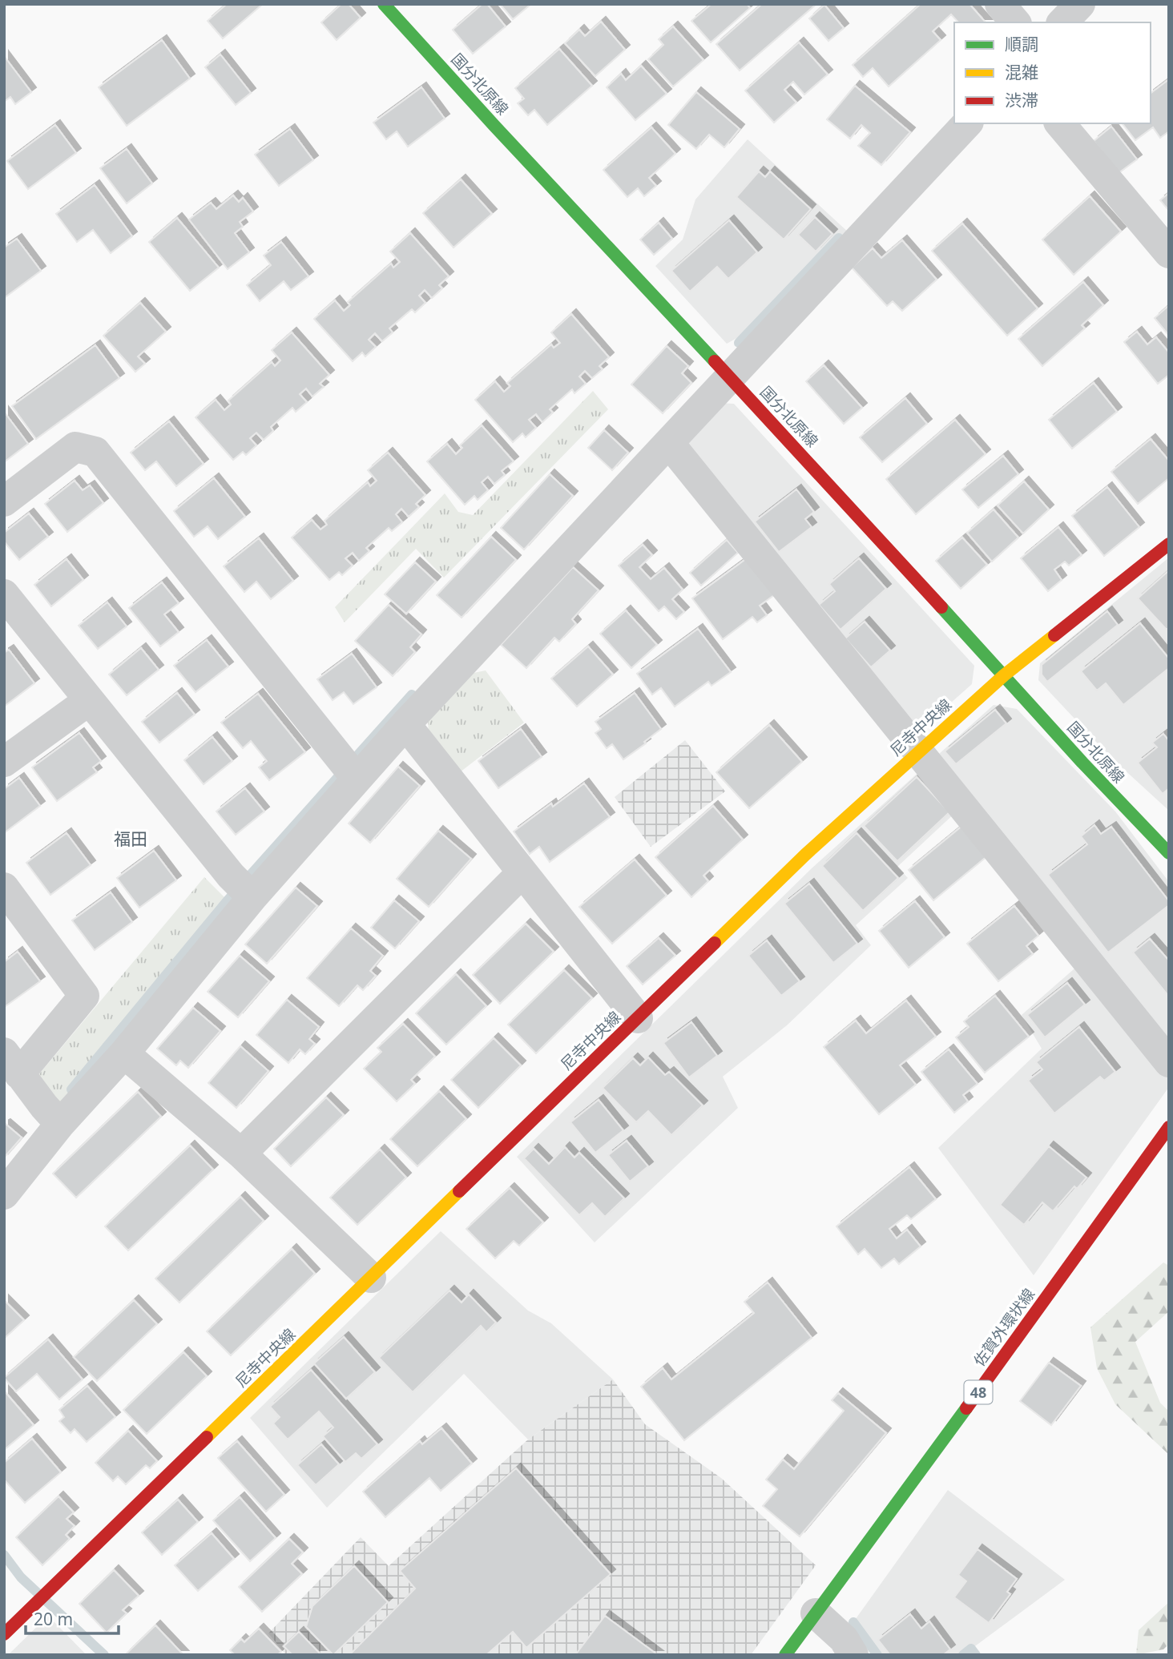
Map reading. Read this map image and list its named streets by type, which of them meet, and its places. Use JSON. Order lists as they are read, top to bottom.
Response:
{
  "streets": {
    "street": [
      "国分北原線",
      "尼寺中央線",
      "佐賀外環状線",
      "48"
    ]
  },
  "crossings": [
    ["国分北原線", "尼寺中央線"]
  ],
  "districts": ["福田"],
  "legend": ["順調", "混雑", "渋滞"],
  "scale_bar": "20 m"
}
